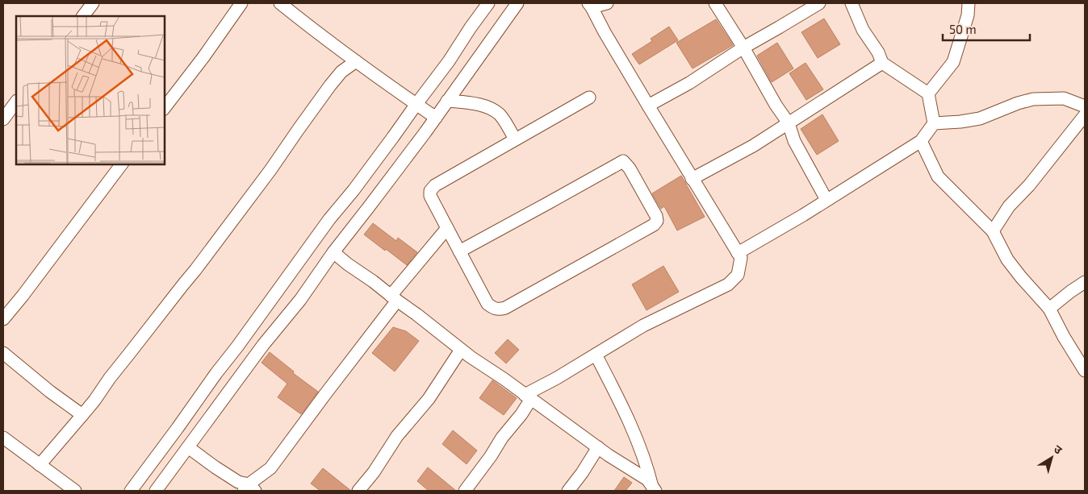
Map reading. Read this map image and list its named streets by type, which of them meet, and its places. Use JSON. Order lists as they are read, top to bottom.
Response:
{
  "scale_bar": "50 m",
  "north": "top right"
}
